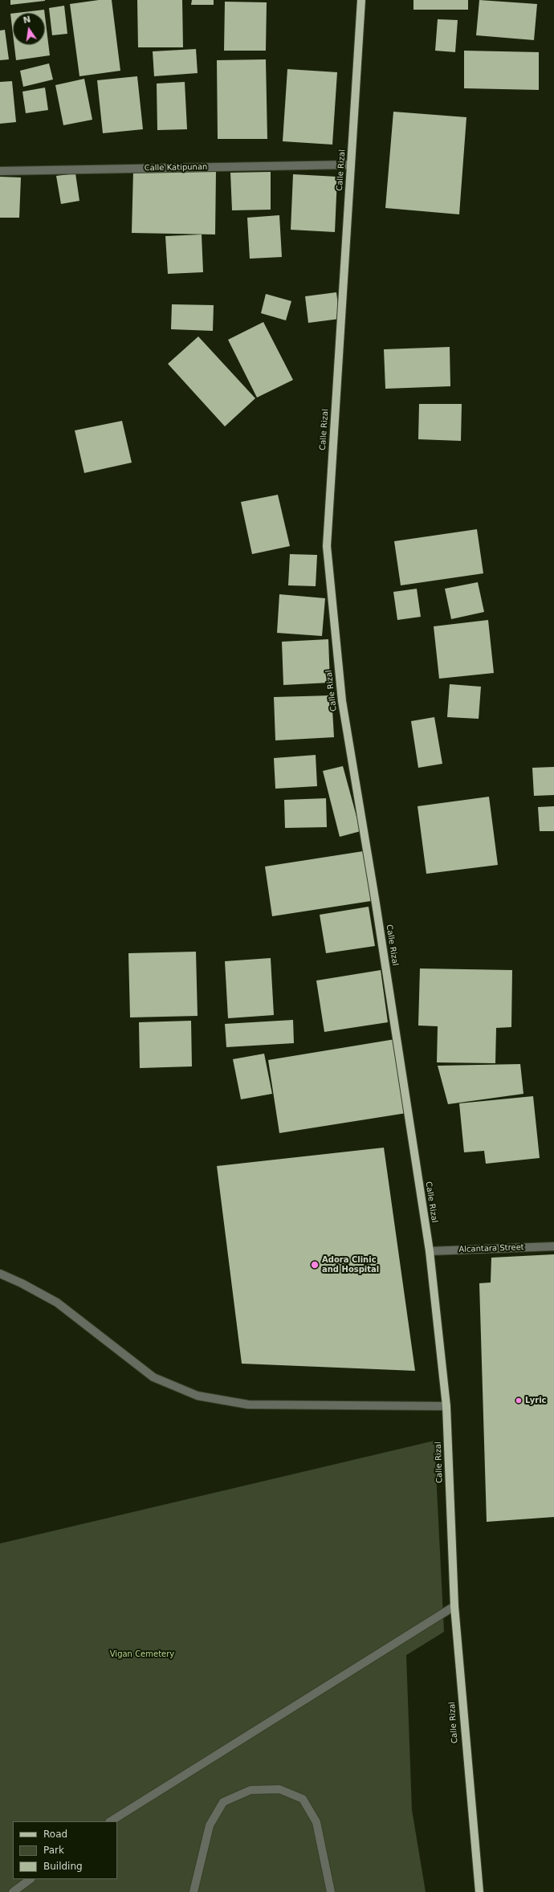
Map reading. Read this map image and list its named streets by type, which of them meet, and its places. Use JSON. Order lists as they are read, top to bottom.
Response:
{
  "streets": {
    "main road": ["Calle Rizal"],
    "street": ["Calle Katipunan", "Alcantara Street"]
  },
  "crossings": [
    ["Calle Katipunan", "Calle Rizal"],
    ["Calle Rizal", "Alcantara Street"]
  ],
  "parks": ["Vigan Cemetery"],
  "places": ["Adora Clinic and Hospital", "Lyric"],
  "legend": ["Road", "Park", "Building"],
  "north": "top"
}
